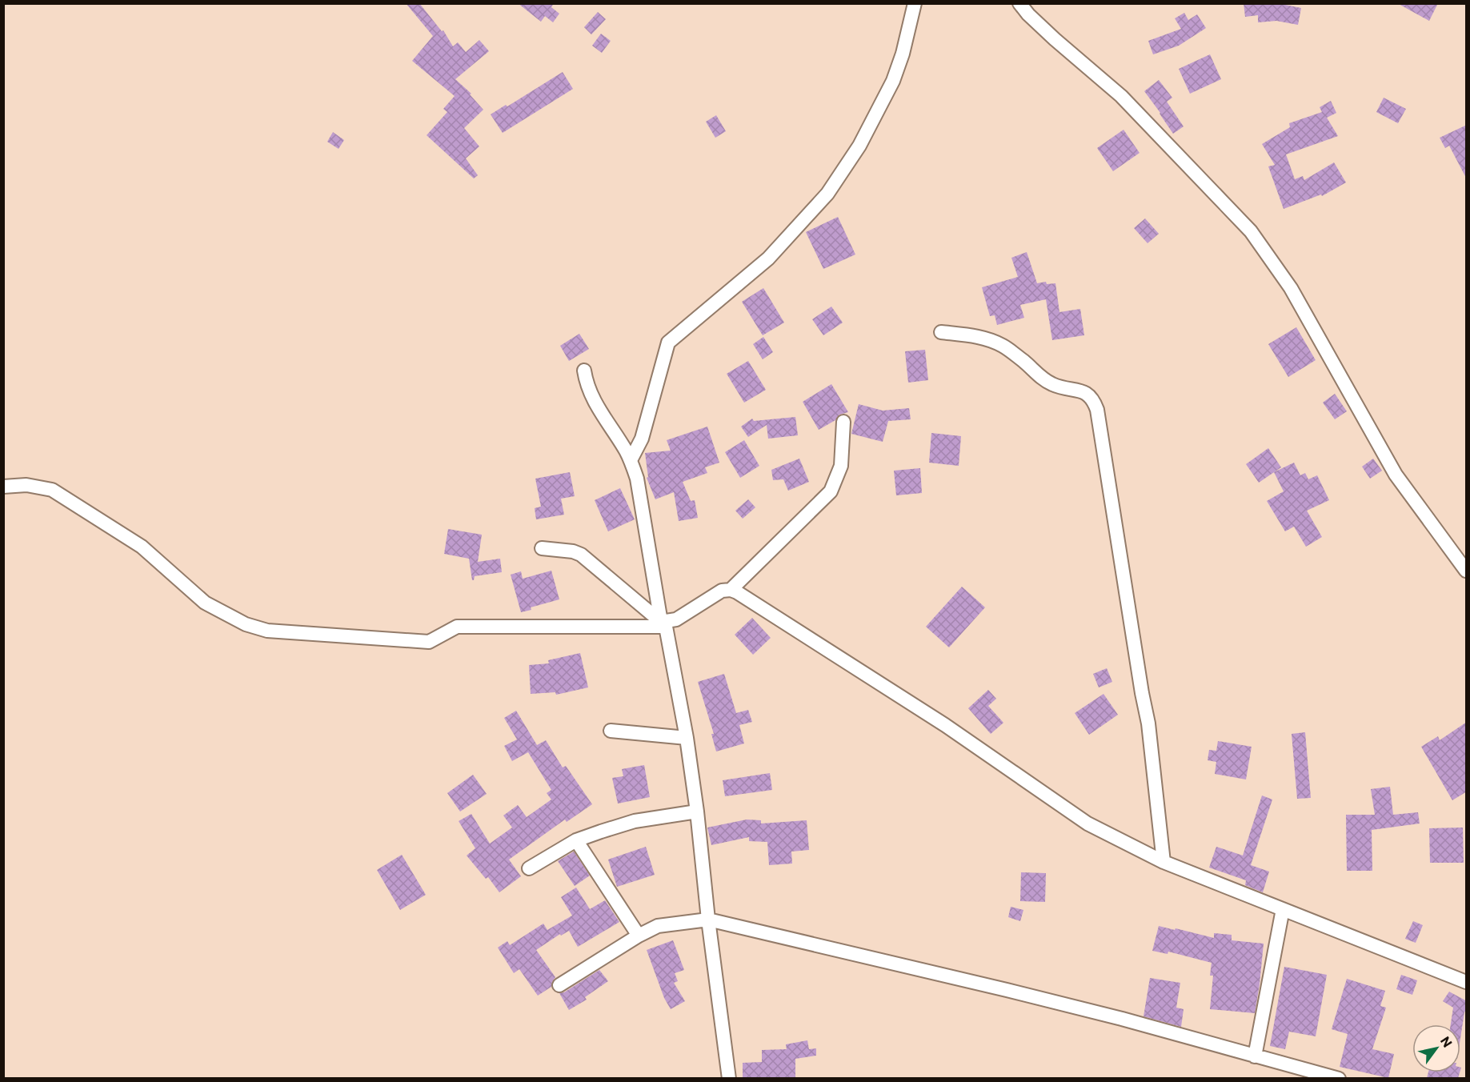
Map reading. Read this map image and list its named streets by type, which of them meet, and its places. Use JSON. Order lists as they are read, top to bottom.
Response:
{
  "north": "top right"
}
